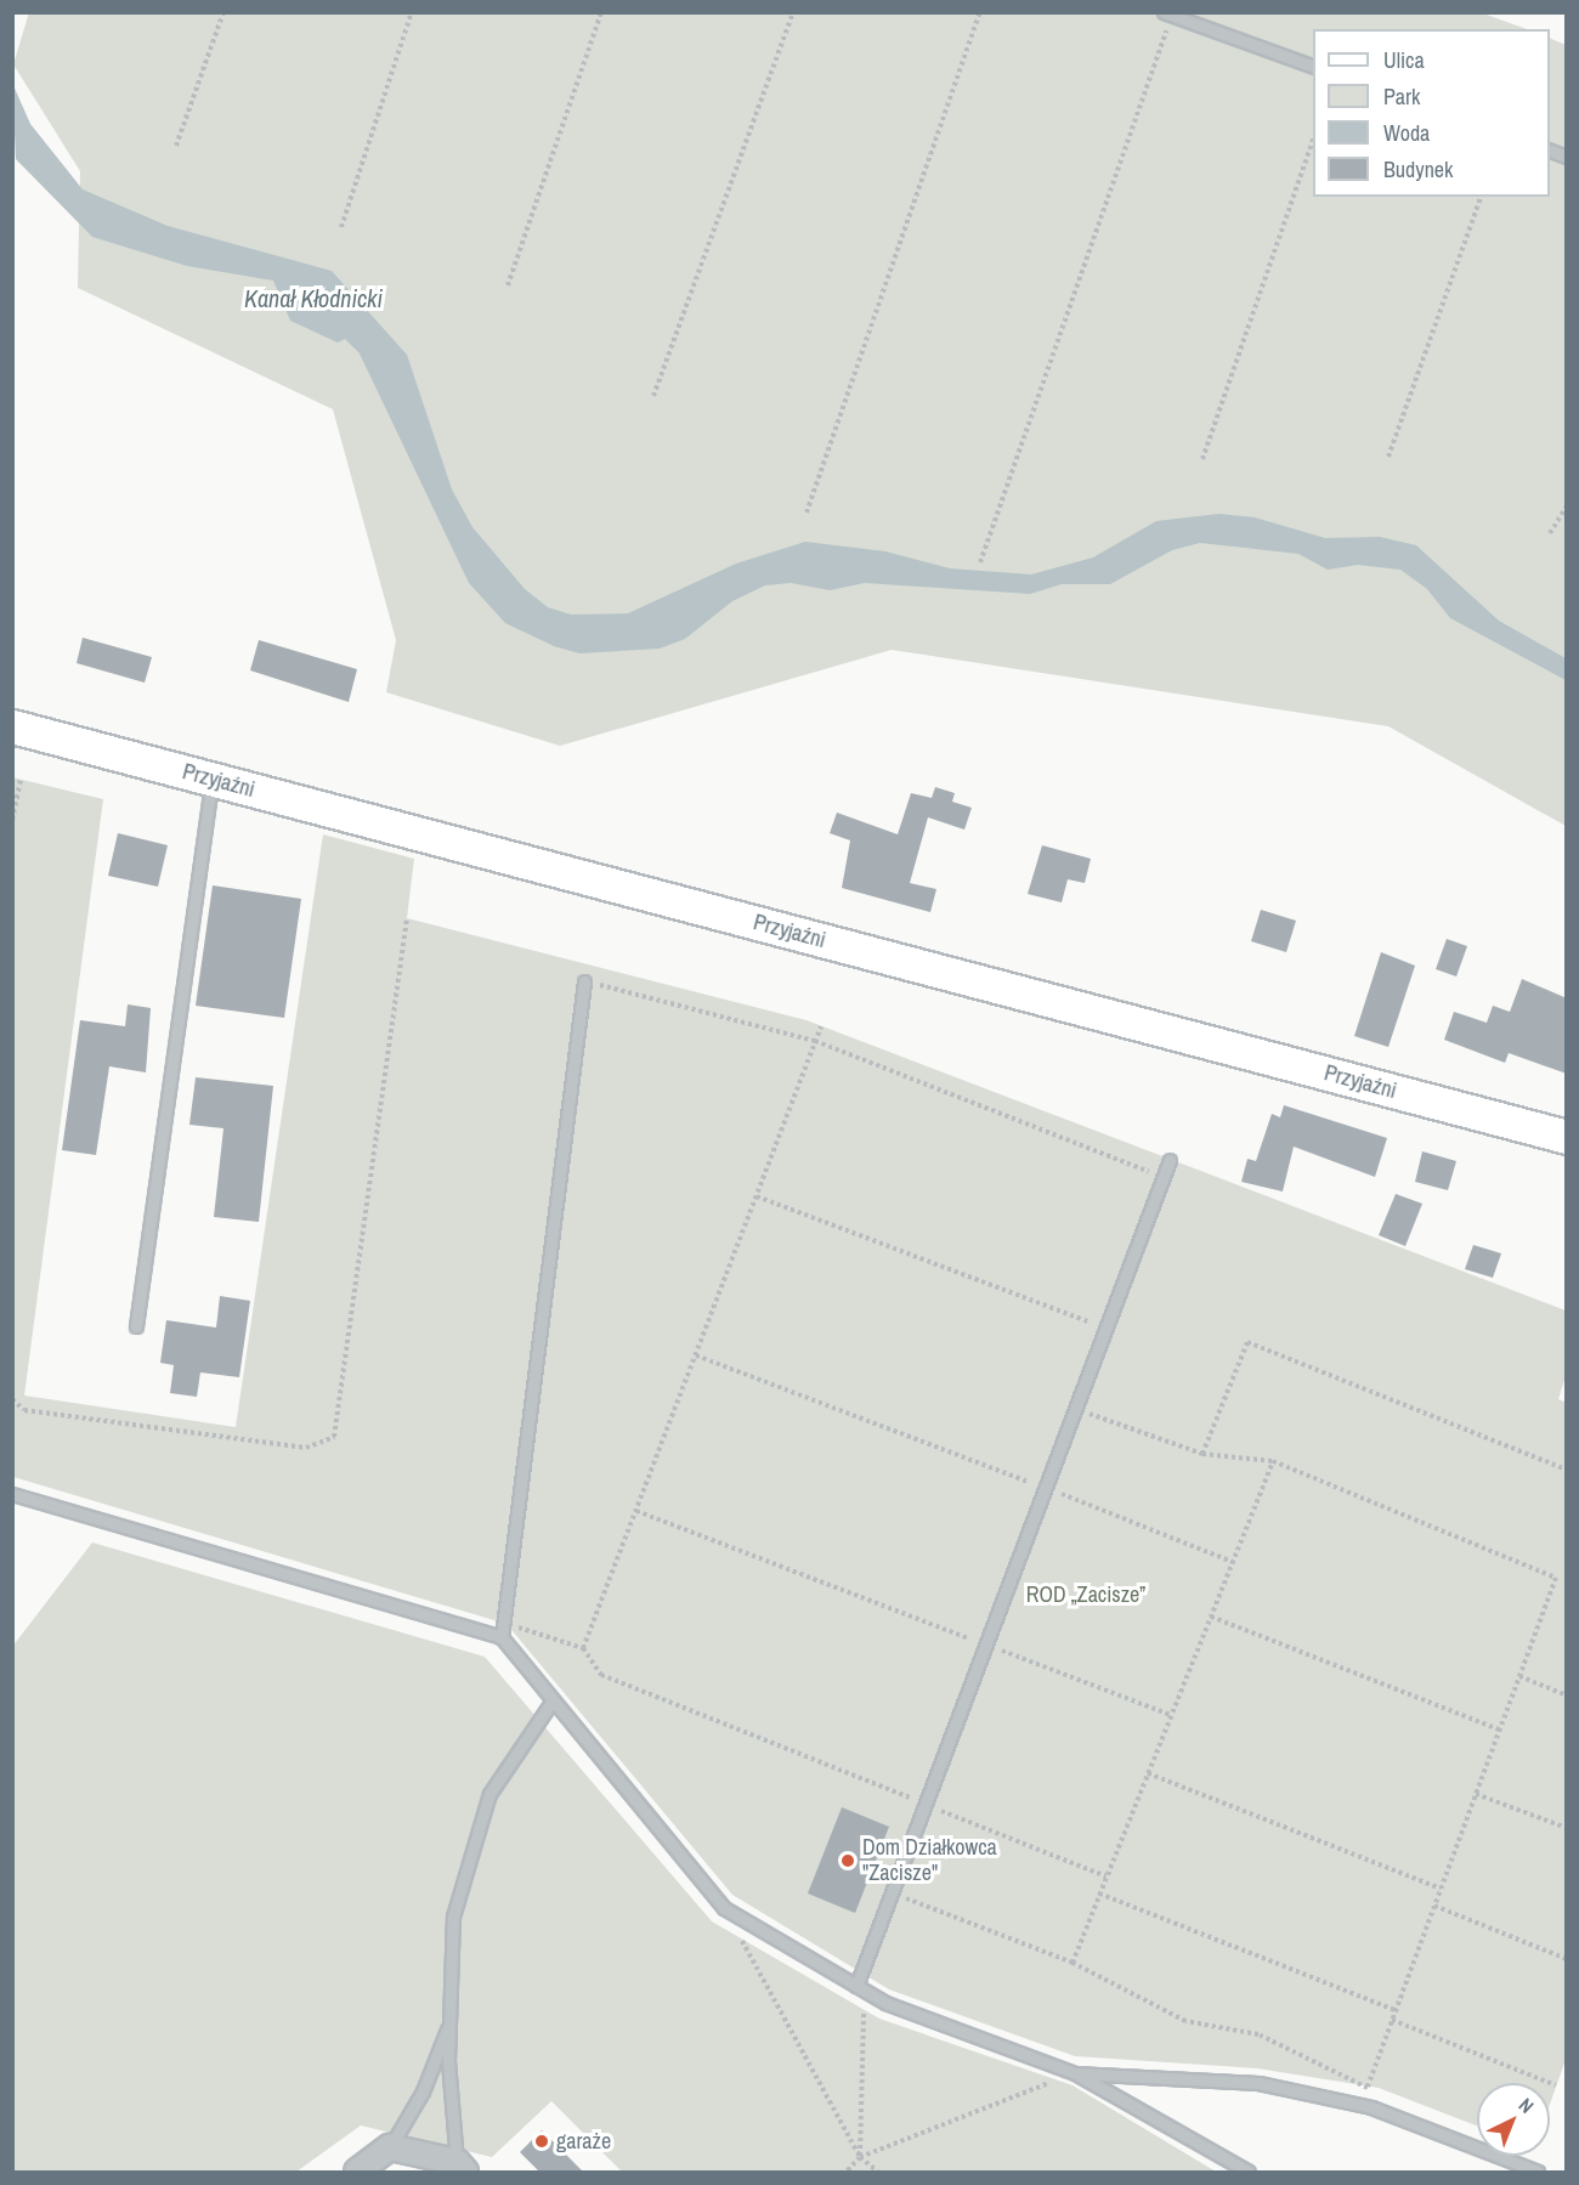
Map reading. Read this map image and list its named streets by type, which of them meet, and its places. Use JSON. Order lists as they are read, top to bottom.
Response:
{
  "streets": {
    "main road": ["Przyjaźni"]
  },
  "water": ["Kanał Kłodnicki"],
  "parks": ["ROD „Zacisze”"],
  "places": ["Dom Działkowca \"Zacisze\"", "garaże"],
  "legend": [
    "Ulica",
    "Park",
    "Woda",
    "Budynek"
  ],
  "north": "top right"
}
